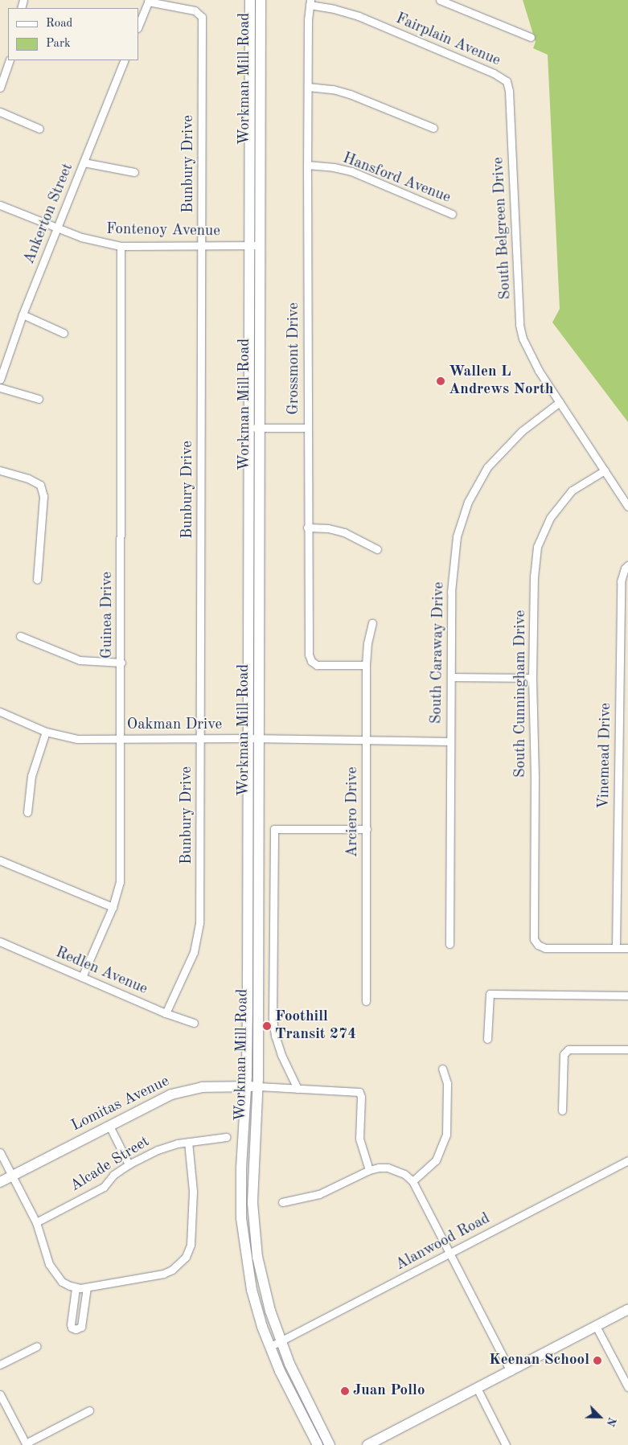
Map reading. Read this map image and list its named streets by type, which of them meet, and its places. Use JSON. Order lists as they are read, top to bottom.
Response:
{
  "streets": {
    "main road": ["Workman Mill Road", "Lomitas Avenue"],
    "street": [
      "Fairplain Avenue",
      "Bunbury Drive",
      "Hansford Avenue",
      "Ankerton Street",
      "South Belgreen Drive",
      "Fontenoy Avenue",
      "Grossmont Drive",
      "Guinea Drive",
      "South Caraway Drive",
      "South Cunningham Drive",
      "Oakman Drive",
      "Vinemead Drive",
      "Arciero Drive",
      "Redlen Avenue",
      "Alcade Street",
      "Alanwood Road"
    ]
  },
  "crossings": [
    ["Fairplain Avenue", "South Belgreen Drive"],
    ["Fairplain Avenue", "Grossmont Drive"],
    ["Workman Mill Road", "Fontenoy Avenue"],
    ["Workman Mill Road", "Oakman Drive"],
    ["Workman Mill Road", "Lomitas Avenue"],
    ["Workman Mill Road", "Alanwood Road"],
    ["Bunbury Drive", "Fontenoy Avenue"],
    ["Bunbury Drive", "Oakman Drive"],
    ["Bunbury Drive", "Redlen Avenue"],
    ["Hansford Avenue", "Grossmont Drive"],
    ["Ankerton Street", "Fontenoy Avenue"],
    ["South Belgreen Drive", "South Caraway Drive"],
    ["South Belgreen Drive", "South Cunningham Drive"],
    ["Fontenoy Avenue", "Guinea Drive"],
    ["Grossmont Drive", "Arciero Drive"],
    ["Guinea Drive", "Oakman Drive"],
    ["Guinea Drive", "Redlen Avenue"],
    ["South Caraway Drive", "Oakman Drive"],
    ["South Cunningham Drive", "Vinemead Drive"],
    ["Oakman Drive", "Arciero Drive"]
  ],
  "places": [
    "Wallen L Andrews North",
    "Foothill Transit 274",
    "Keenan School",
    "Juan Pollo"
  ],
  "legend": ["Road", "Park"],
  "north": "bottom right"
}
